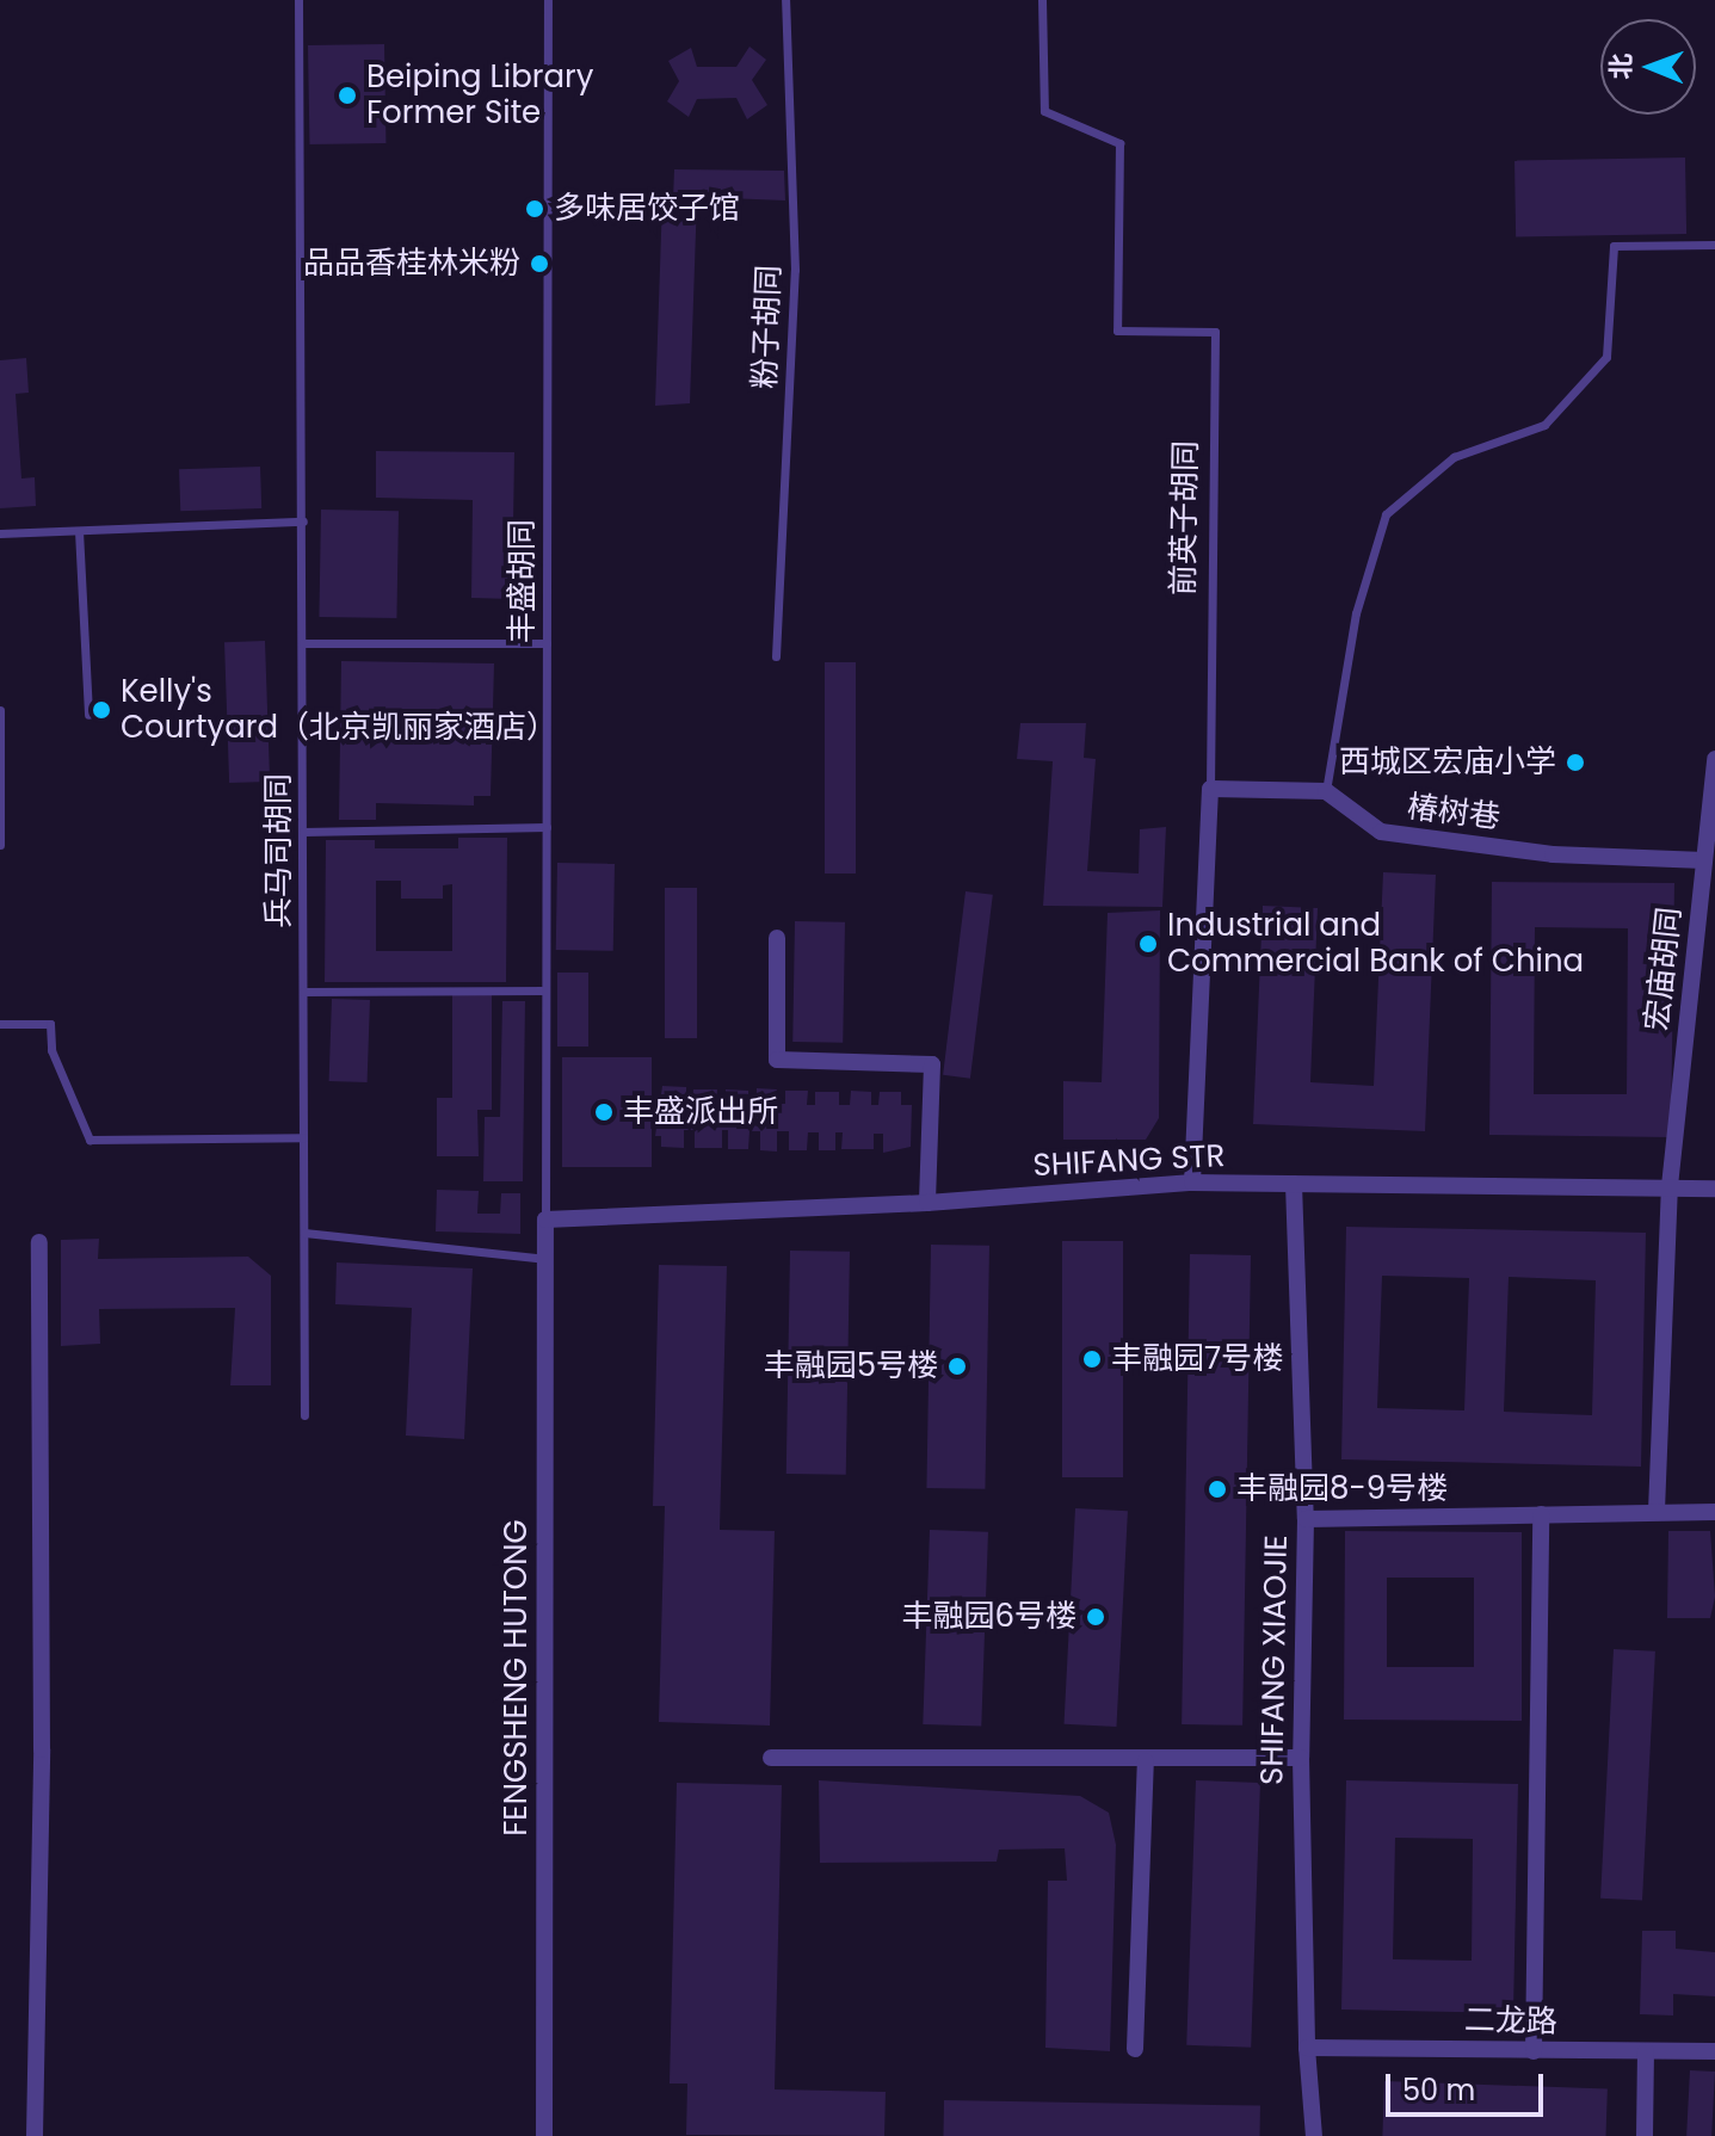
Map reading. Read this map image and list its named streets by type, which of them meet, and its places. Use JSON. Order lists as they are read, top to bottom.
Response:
{
  "streets": {
    "street": [
      "前英子胡同",
      "椿树巷",
      "宏庙胡同",
      "SHIFANG STR",
      "SHIFANG XIAOJIE",
      "FENGSHENG HUTONG",
      "二龙路"
    ],
    "lane": ["粉子胡同", "丰盛胡同", "兵马司胡同"]
  },
  "crossings": [
    ["前英子胡同", "SHIFANG STR"],
    ["丰盛胡同", "SHIFANG STR"],
    ["丰盛胡同", "FENGSHENG HUTONG"],
    ["椿树巷", "宏庙胡同"],
    ["宏庙胡同", "SHIFANG STR"],
    ["SHIFANG STR", "SHIFANG XIAOJIE"],
    ["SHIFANG STR", "FENGSHENG HUTONG"],
    ["SHIFANG XIAOJIE", "二龙路"]
  ],
  "places": [
    "Beiping Library Former Site",
    "多味居饺子馆",
    "品品香桂林米粉",
    "Kelly's Courtyard（北京凯丽家酒店）",
    "西城区宏庙小学",
    "Industrial and Commercial Bank of China",
    "丰盛派出所",
    "丰融园7号楼",
    "丰融园5号楼",
    "丰融园8-9号楼",
    "丰融园6号楼"
  ],
  "scale_bar": "50 m",
  "north": "left"
}
